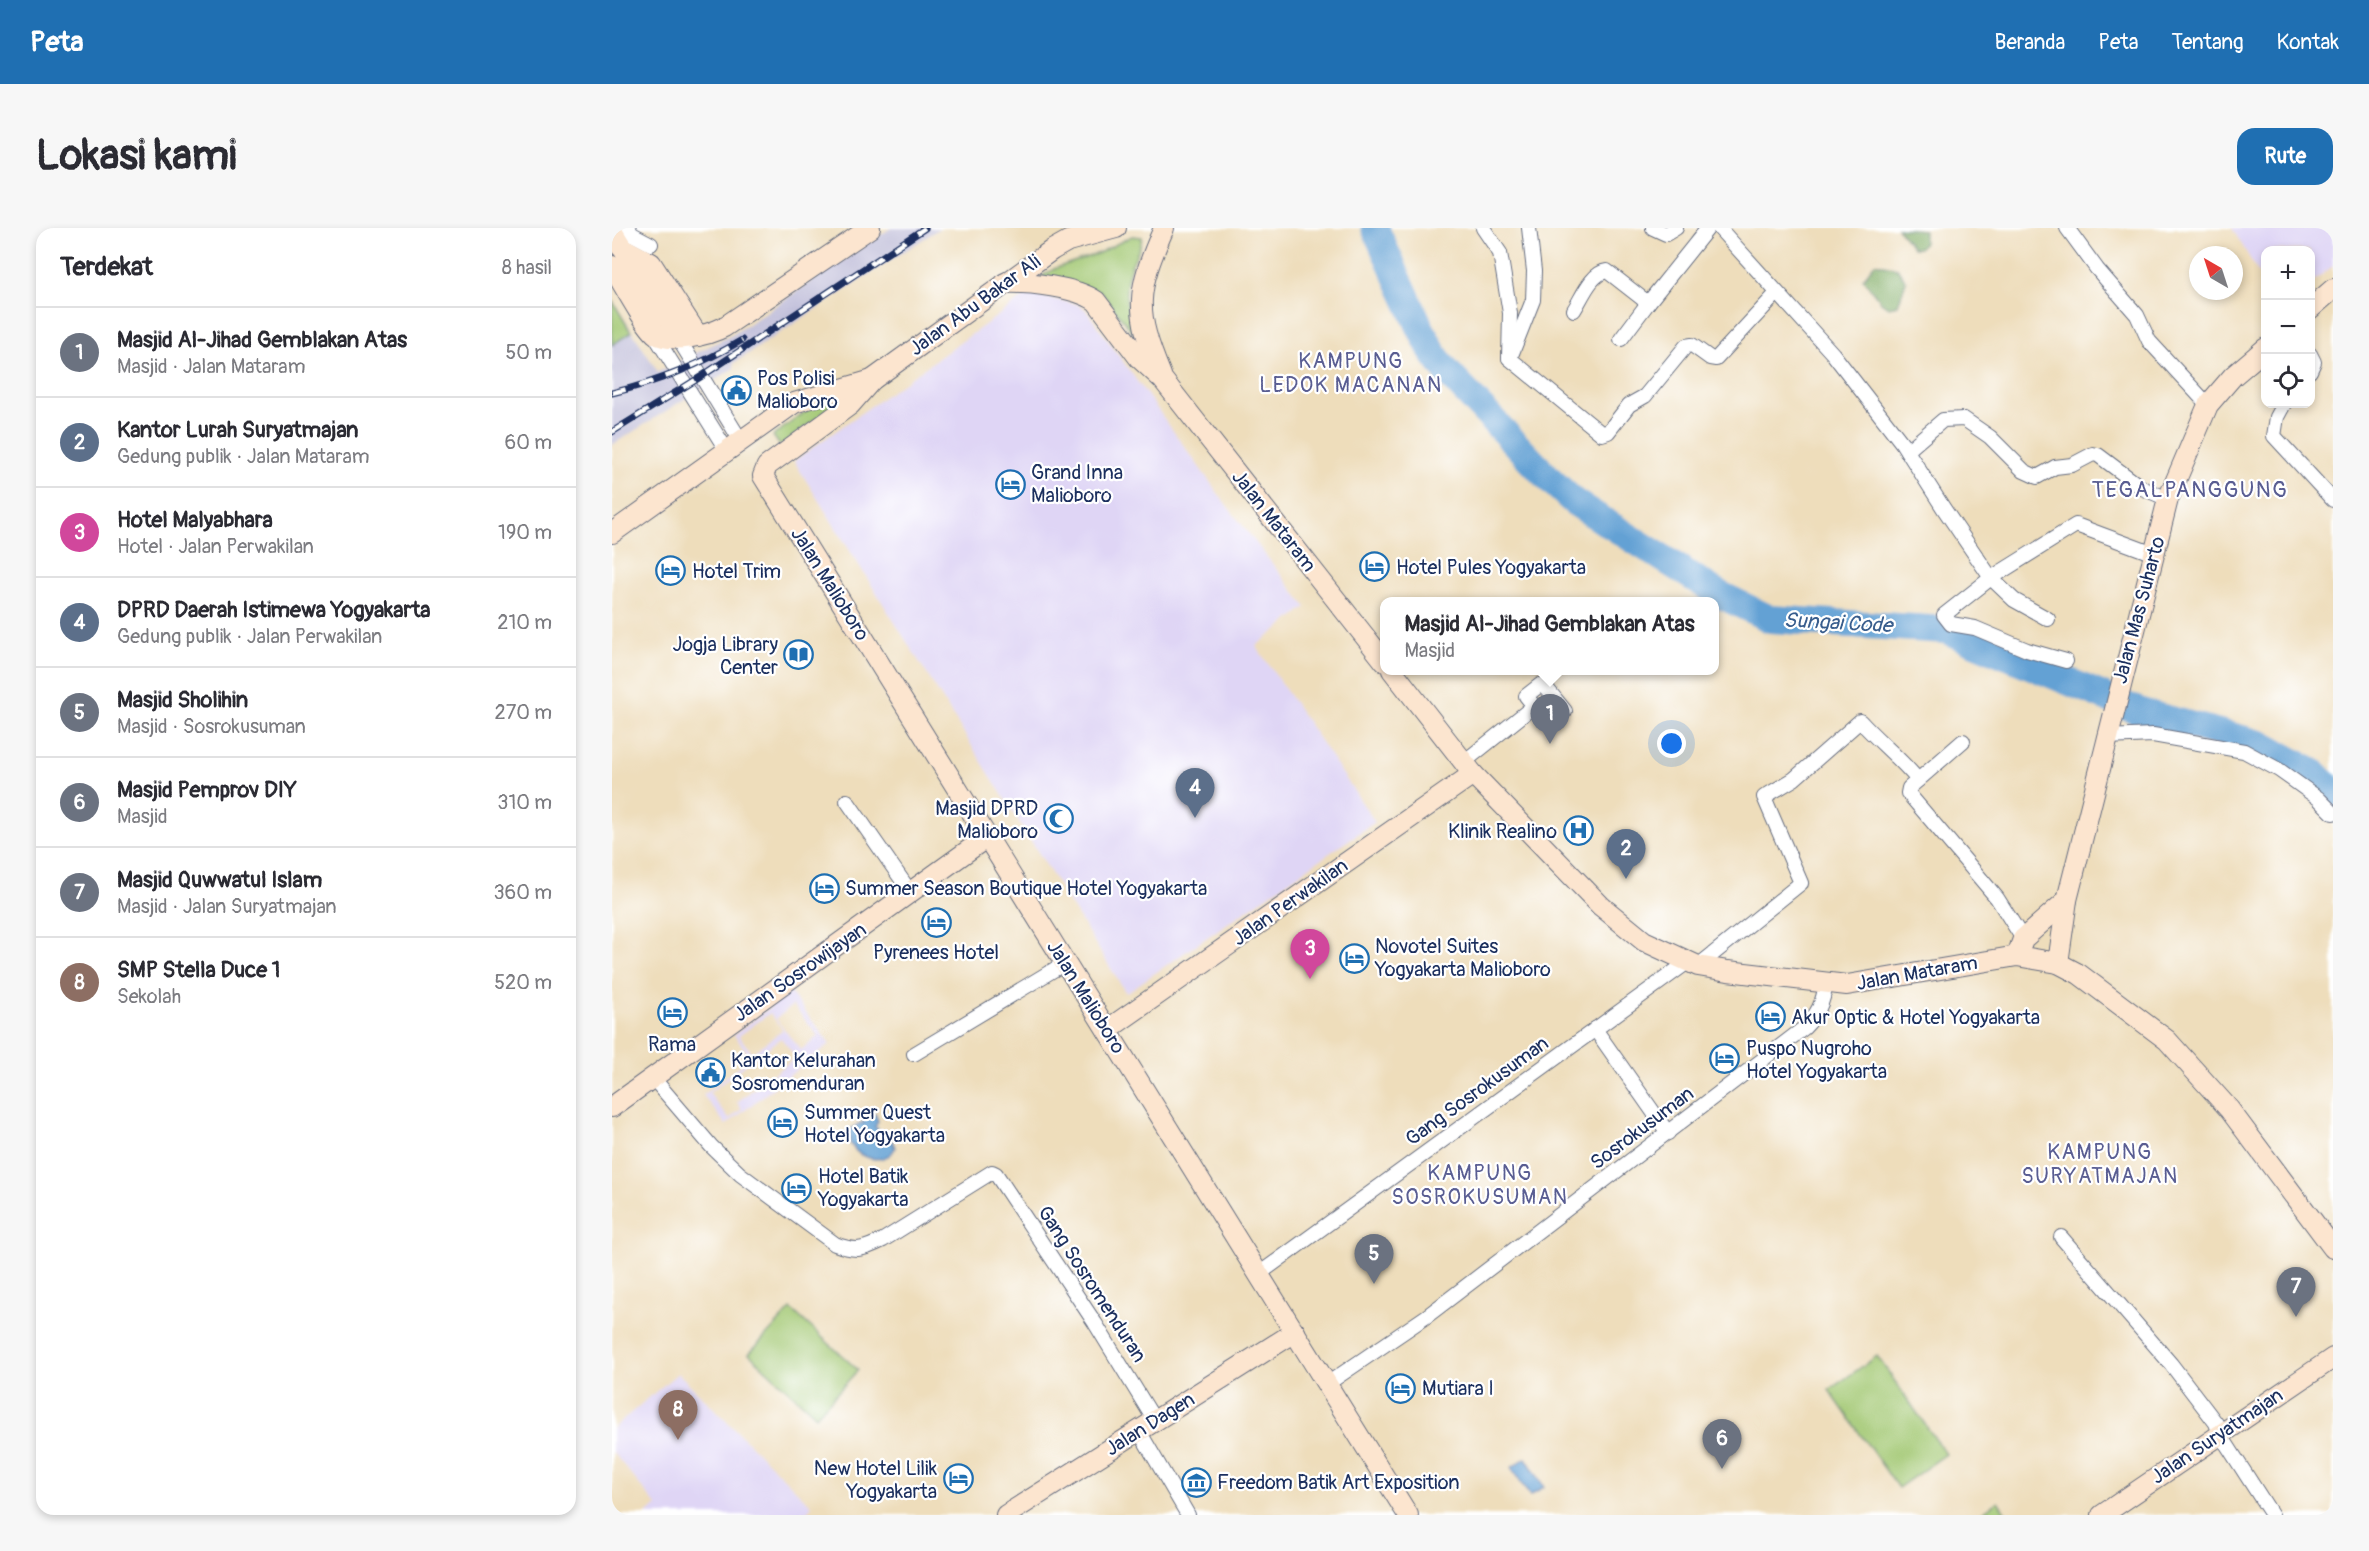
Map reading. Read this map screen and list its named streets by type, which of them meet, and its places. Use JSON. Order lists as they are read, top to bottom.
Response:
{
  "streets": {
    "main road": [
      "Jalan Abu Bakar Ali",
      "Jalan Mataram",
      "Jalan Malioboro",
      "Jalan Mas Suharto",
      "Jalan Perwakilan",
      "Jalan Sosrowijayan",
      "Jalan Dagen",
      "Jalan Suryatmajan"
    ],
    "street": ["Gang Sosrokusuman", "Sosrokusuman", "Gang Sosromenduran"]
  },
  "crossings": [
    ["Jalan Abu Bakar Ali", "Jalan Mataram"],
    ["Jalan Abu Bakar Ali", "Jalan Malioboro"],
    ["Jalan Mataram", "Jalan Mas Suharto"],
    ["Jalan Mataram", "Jalan Perwakilan"],
    ["Jalan Mataram", "Gang Sosrokusuman"],
    ["Jalan Mataram", "Sosrokusuman"],
    ["Jalan Malioboro", "Jalan Perwakilan"],
    ["Jalan Malioboro", "Jalan Sosrowijayan"],
    ["Jalan Malioboro", "Gang Sosrokusuman"],
    ["Jalan Malioboro", "Sosrokusuman"],
    ["Jalan Malioboro", "Jalan Dagen"],
    ["Jalan Sosrowijayan", "Gang Sosromenduran"],
    ["Gang Sosromenduran", "Jalan Dagen"]
  ],
  "districts": [
    "KAMPUNG LEDOK MACANAN",
    "TEGALPANGGUNG",
    "KAMPUNG SURYATMAJAN",
    "KAMPUNG SOSROKUSUMAN"
  ],
  "water": ["Sungai Code"],
  "places": {
    "public building": ["Pos Polisi Malioboro", "Kantor Kelurahan Sosromenduran"],
    "hotel": [
      "Grand Inna Malioboro",
      "Hotel Pules Yogyakarta",
      "Hotel Trim",
      "Summer Season Boutique Hotel Yogyakarta",
      "Pyrenees Hotel",
      "Novotel Suites Yogyakarta Malioboro",
      "Rama",
      "Akur Optic & Hotel Yogyakarta",
      "Puspo Nugroho Hotel Yogyakarta",
      "Summer Quest Hotel Yogyakarta",
      "Hotel Batik Yogyakarta",
      "Mutiara I",
      "New Hotel Lilik Yogyakarta"
    ],
    "library": ["Jogja Library Center"],
    "mosque": ["Masjid DPRD Malioboro"],
    "hospital": ["Klinik Realino"],
    "museum": ["Freedom Batik Art Exposition"]
  },
  "north": "top left",
  "page": {
    "header": "Peta",
    "nav": [
      "Beranda",
      "Peta",
      "Tentang",
      "Kontak"
    ],
    "buttons": "Rute",
    "title": "Lokasi kami",
    "heading": ["Terdekat", "8 hasil"],
    "map_buttons": ["+", "−"],
    "list": [
      {
        "mark": "1",
        "name": "Masjid Al-Jihad Gemblakan Atas",
        "note": "Masjid · Jalan Mataram",
        "value": "50 m"
      },
      {
        "mark": "2",
        "name": "Kantor Lurah Suryatmajan",
        "note": "Gedung publik · Jalan Mataram",
        "value": "60 m"
      },
      {
        "mark": "3",
        "name": "Hotel Malyabhara",
        "note": "Hotel · Jalan Perwakilan",
        "value": "190 m"
      },
      {
        "mark": "4",
        "name": "DPRD Daerah Istimewa Yogyakarta",
        "note": "Gedung publik · Jalan Perwakilan",
        "value": "210 m"
      },
      {
        "mark": "5",
        "name": "Masjid Sholihin",
        "note": "Masjid · Sosrokusuman",
        "value": "270 m"
      },
      {
        "mark": "6",
        "name": "Masjid Pemprov DIY",
        "note": "Masjid",
        "value": "310 m"
      },
      {
        "mark": "7",
        "name": "Masjid Quwwatul Islam",
        "note": "Masjid · Jalan Suryatmajan",
        "value": "360 m"
      },
      {
        "mark": "8",
        "name": "SMP Stella Duce 1",
        "note": "Sekolah",
        "value": "520 m"
      }
    ],
    "popup": ["Masjid Al-Jihad Gemblakan Atas", "Masjid"],
    "pins": [
      "1",
      "4",
      "2",
      "3",
      "5",
      "7",
      "8",
      "6"
    ]
  }
}
